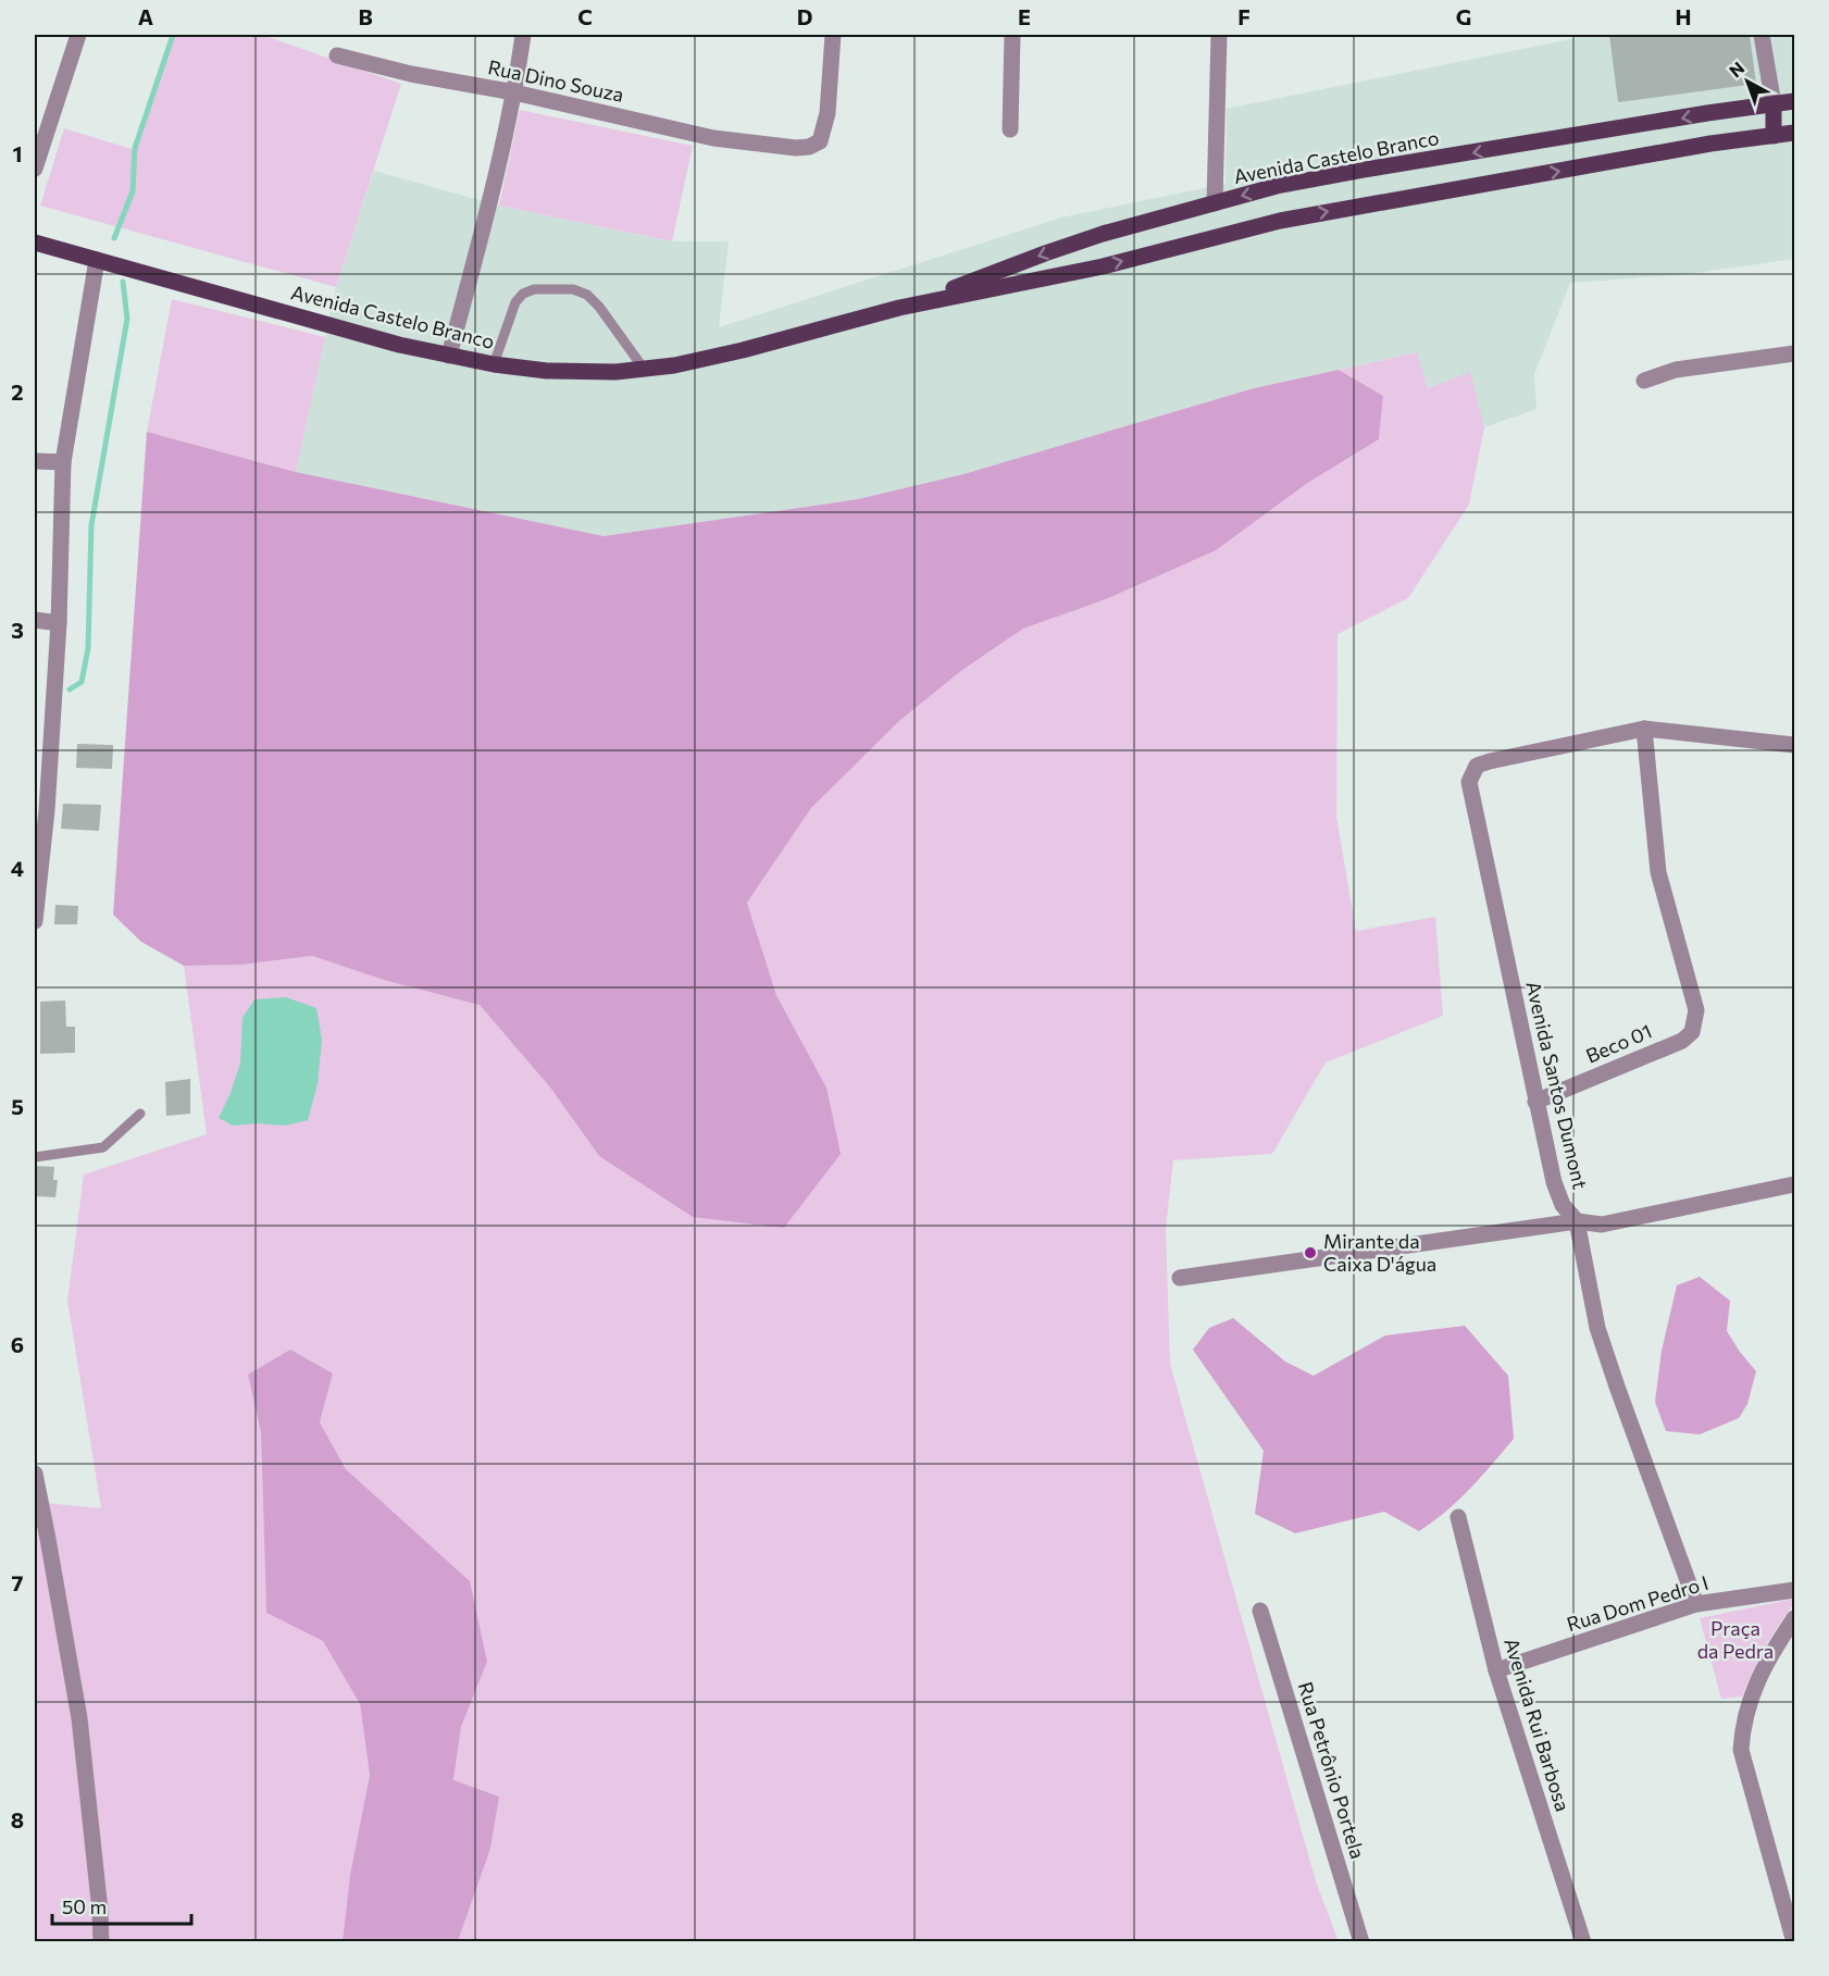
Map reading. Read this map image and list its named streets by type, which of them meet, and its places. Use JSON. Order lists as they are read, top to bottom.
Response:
{
  "streets": {
    "main road": ["Avenida Castelo Branco"],
    "street": [
      "Rua Dino Souza",
      "Beco 01",
      "Avenida Santos Dumont",
      "Rua Dom Pedro I",
      "Avenida Rui Barbosa",
      "Rua Petrônio Portela"
    ]
  },
  "crossings": [
    ["Beco 01", "Avenida Santos Dumont"],
    ["Avenida Santos Dumont", "Rua Dom Pedro I"],
    ["Rua Dom Pedro I", "Avenida Rui Barbosa"]
  ],
  "parks": ["Praça da Pedra"],
  "places": ["Mirante da Caixa D'água"],
  "scale_bar": "50 m",
  "north": "top left",
  "grid": {
    "columns": [
      "A",
      "B",
      "C",
      "D",
      "E",
      "F",
      "G",
      "H"
    ],
    "rows": [
      "1",
      "2",
      "3",
      "4",
      "5",
      "6",
      "7",
      "8"
    ]
  }
}
